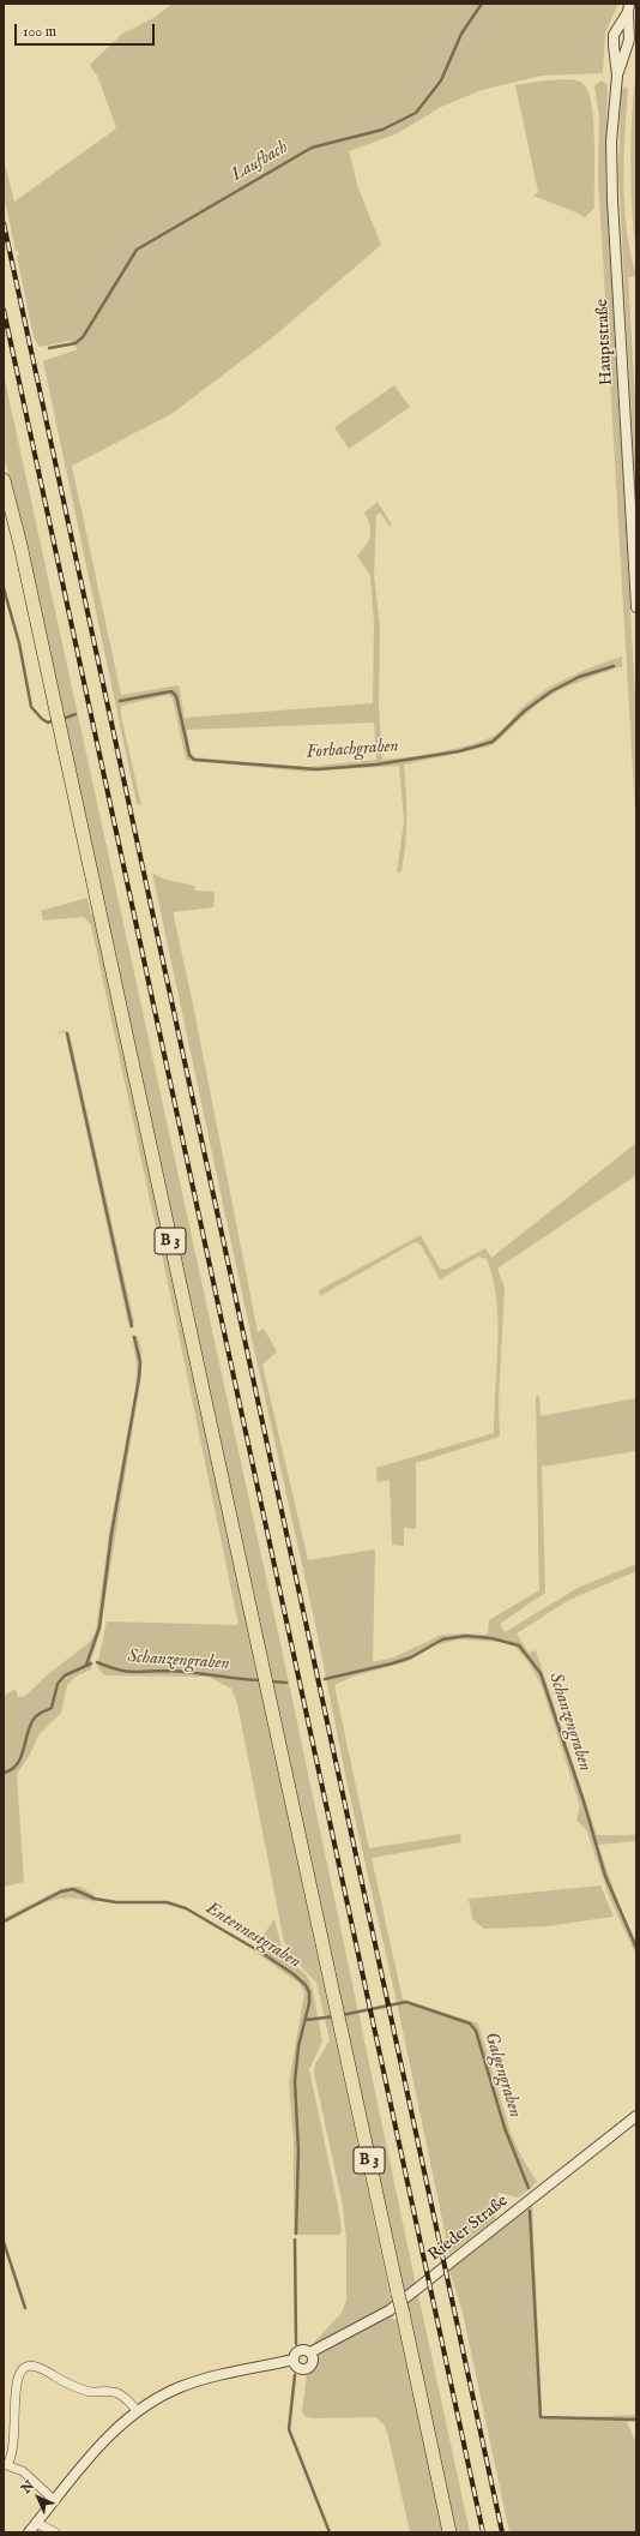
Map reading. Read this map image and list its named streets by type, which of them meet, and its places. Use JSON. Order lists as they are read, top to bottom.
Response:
{
  "streets": {
    "main road": ["B 3"],
    "street": ["Hauptstraße", "Rieder Straße"]
  },
  "water": [
    "Laufbach",
    "Forbachgraben",
    "Schanzengraben",
    "Entennestgraben",
    "Galgengraben"
  ],
  "scale_bar": "100 m",
  "north": "top left"
}
